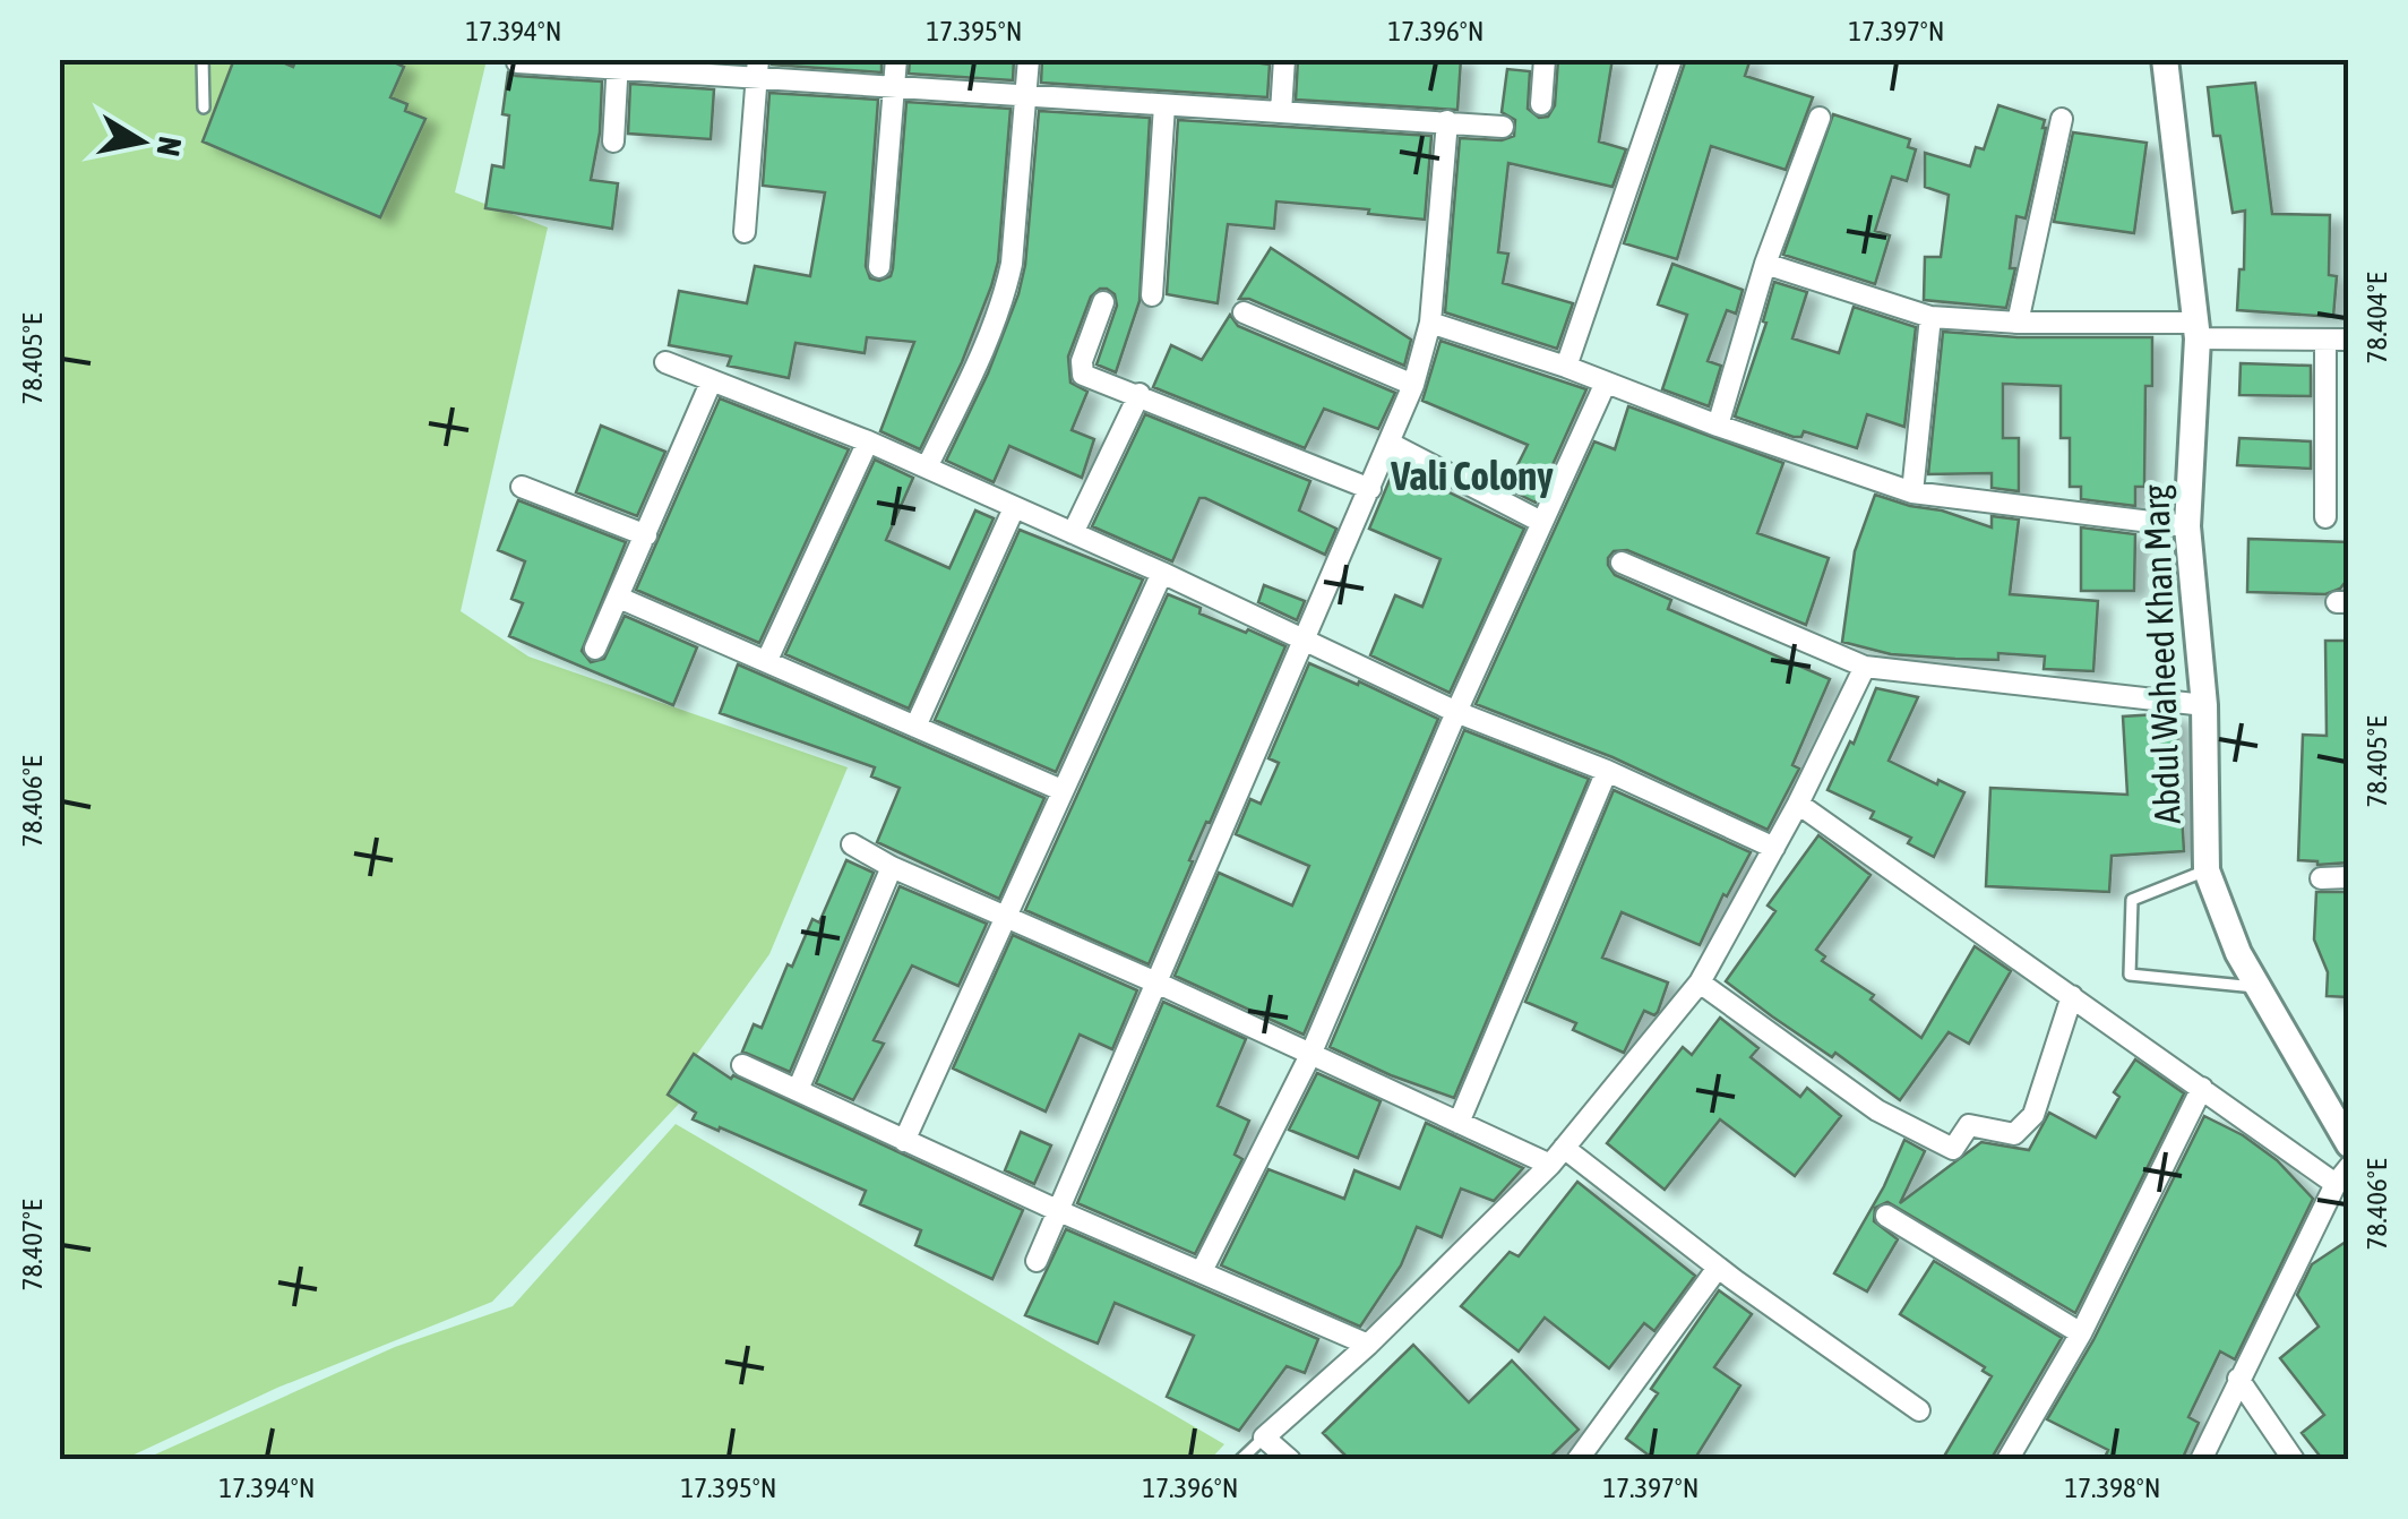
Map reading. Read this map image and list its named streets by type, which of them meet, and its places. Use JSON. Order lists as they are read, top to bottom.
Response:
{
  "streets": {
    "street": ["Abdul Waheed Khan Marg"]
  },
  "districts": ["Vali Colony"],
  "north": "right",
  "coordinates": [
    "17.394°N",
    "17.395°N",
    "17.396°N",
    "17.397°N",
    "78.404°E",
    "78.405°E",
    "78.406°E",
    "78.407°E",
    "17.398°N"
  ]
}
